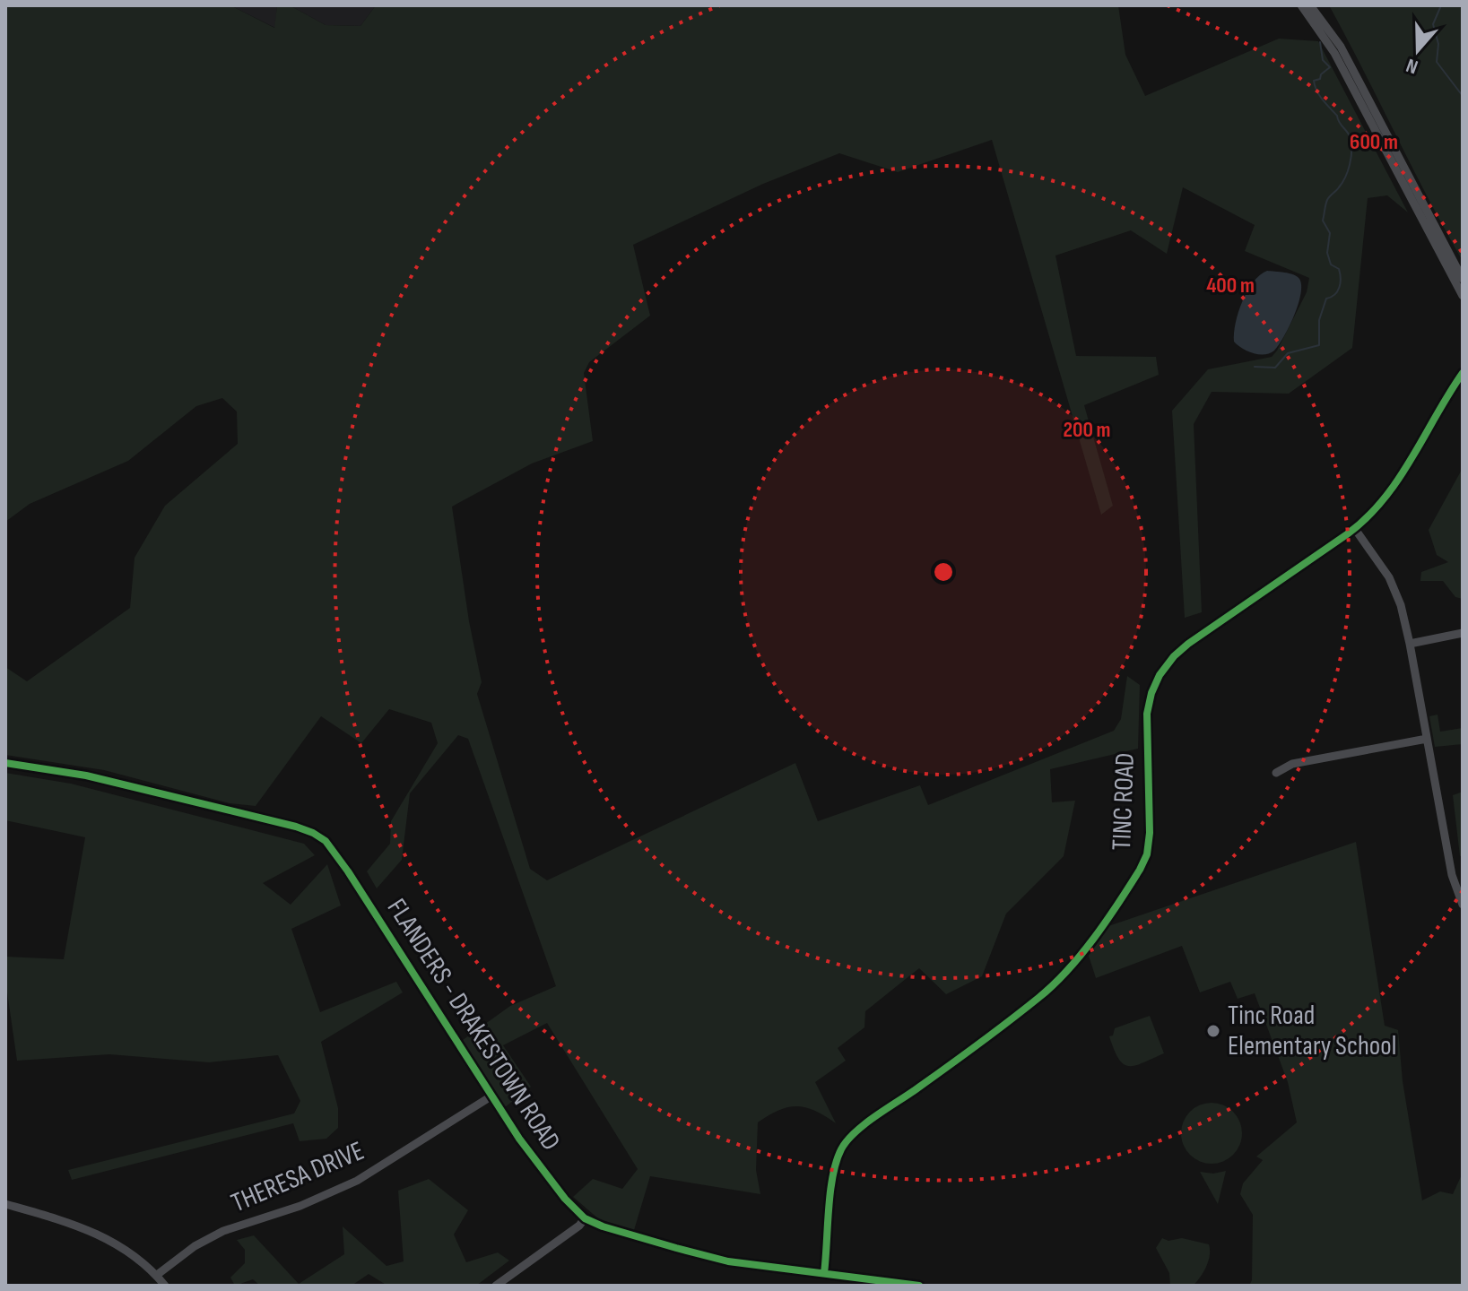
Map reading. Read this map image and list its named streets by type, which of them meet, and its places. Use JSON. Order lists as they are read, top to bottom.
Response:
{
  "streets": {
    "street": ["TINC ROAD", "FLANDERS - DRAKESTOWN ROAD", "THERESA DRIVE"]
  },
  "crossings": [
    ["TINC ROAD", "FLANDERS - DRAKESTOWN ROAD"],
    ["FLANDERS - DRAKESTOWN ROAD", "THERESA DRIVE"]
  ],
  "places": ["Tinc Road Elementary School"],
  "north": "bottom",
  "rings": ["600 m", "400 m", "200 m"]
}
